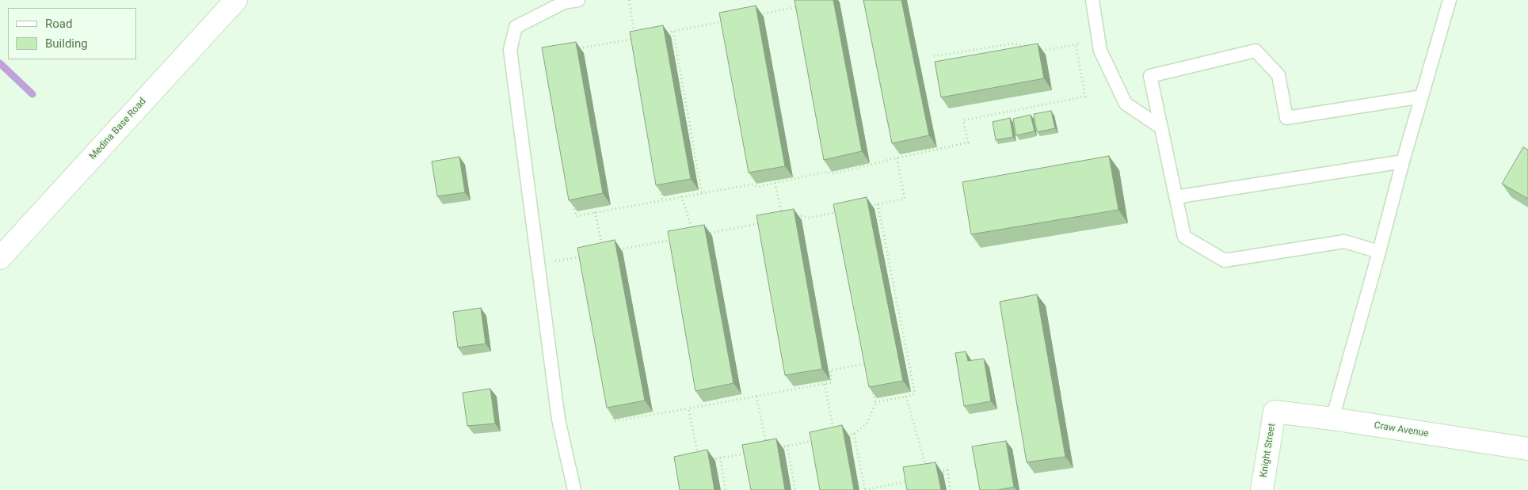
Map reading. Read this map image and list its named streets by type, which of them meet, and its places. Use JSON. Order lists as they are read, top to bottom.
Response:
{
  "streets": {
    "street": ["Medina Base Road", "Craw Avenue", "Knight Street"]
  },
  "crossings": [
    ["Craw Avenue", "Knight Street"]
  ],
  "legend": ["Road", "Building"]
}
